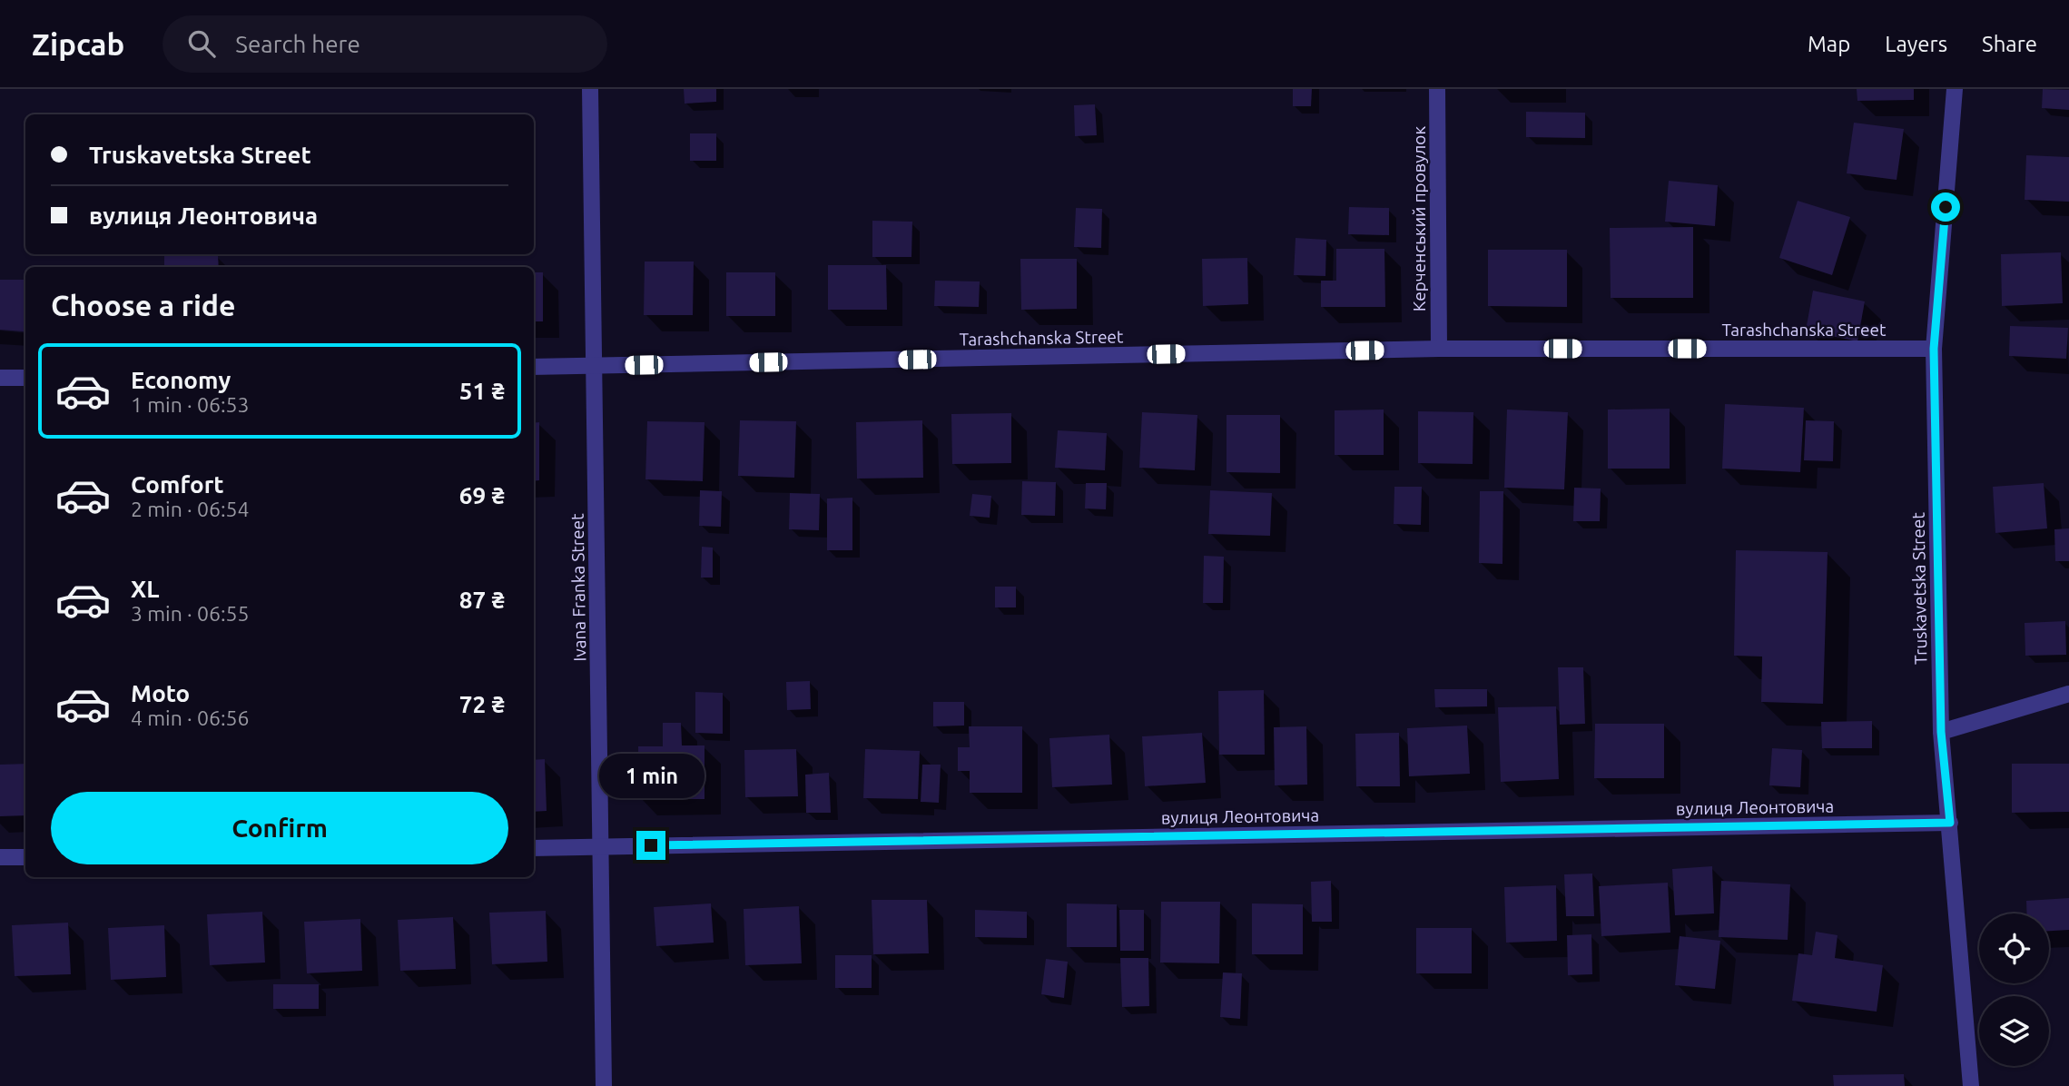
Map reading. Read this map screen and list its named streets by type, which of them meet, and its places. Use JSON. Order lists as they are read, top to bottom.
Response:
{
  "streets": {
    "street": [
      "Керченський провулок",
      "Tarashchanska Street",
      "Ivana Franka Street",
      "Truskavetska Street",
      "вулиця Леонтовича"
    ]
  },
  "crossings": [
    ["Керченський провулок", "Tarashchanska Street"],
    ["Tarashchanska Street", "Ivana Franka Street"],
    ["Tarashchanska Street", "Truskavetska Street"],
    ["Ivana Franka Street", "вулиця Леонтовича"],
    ["Truskavetska Street", "вулиця Леонтовича"]
  ],
  "page": {
    "header": "Zipcab",
    "search": "Search here",
    "nav": ["Map", "Layers", "Share"],
    "banner": ["Truskavetska Street", "вулиця Леонтовича"],
    "heading": "Choose a ride",
    "list": [
      {
        "name": "Economy",
        "note": "1 min · 06:53",
        "value": "51 ₴"
      },
      {
        "name": "Comfort",
        "note": "2 min · 06:54",
        "value": "69 ₴"
      },
      {
        "name": "XL",
        "note": "3 min · 06:55",
        "value": "87 ₴"
      },
      {
        "name": "Moto",
        "note": "4 min · 06:56",
        "value": "72 ₴"
      }
    ],
    "bubble": "1 min",
    "buttons": "Confirm"
  }
}
